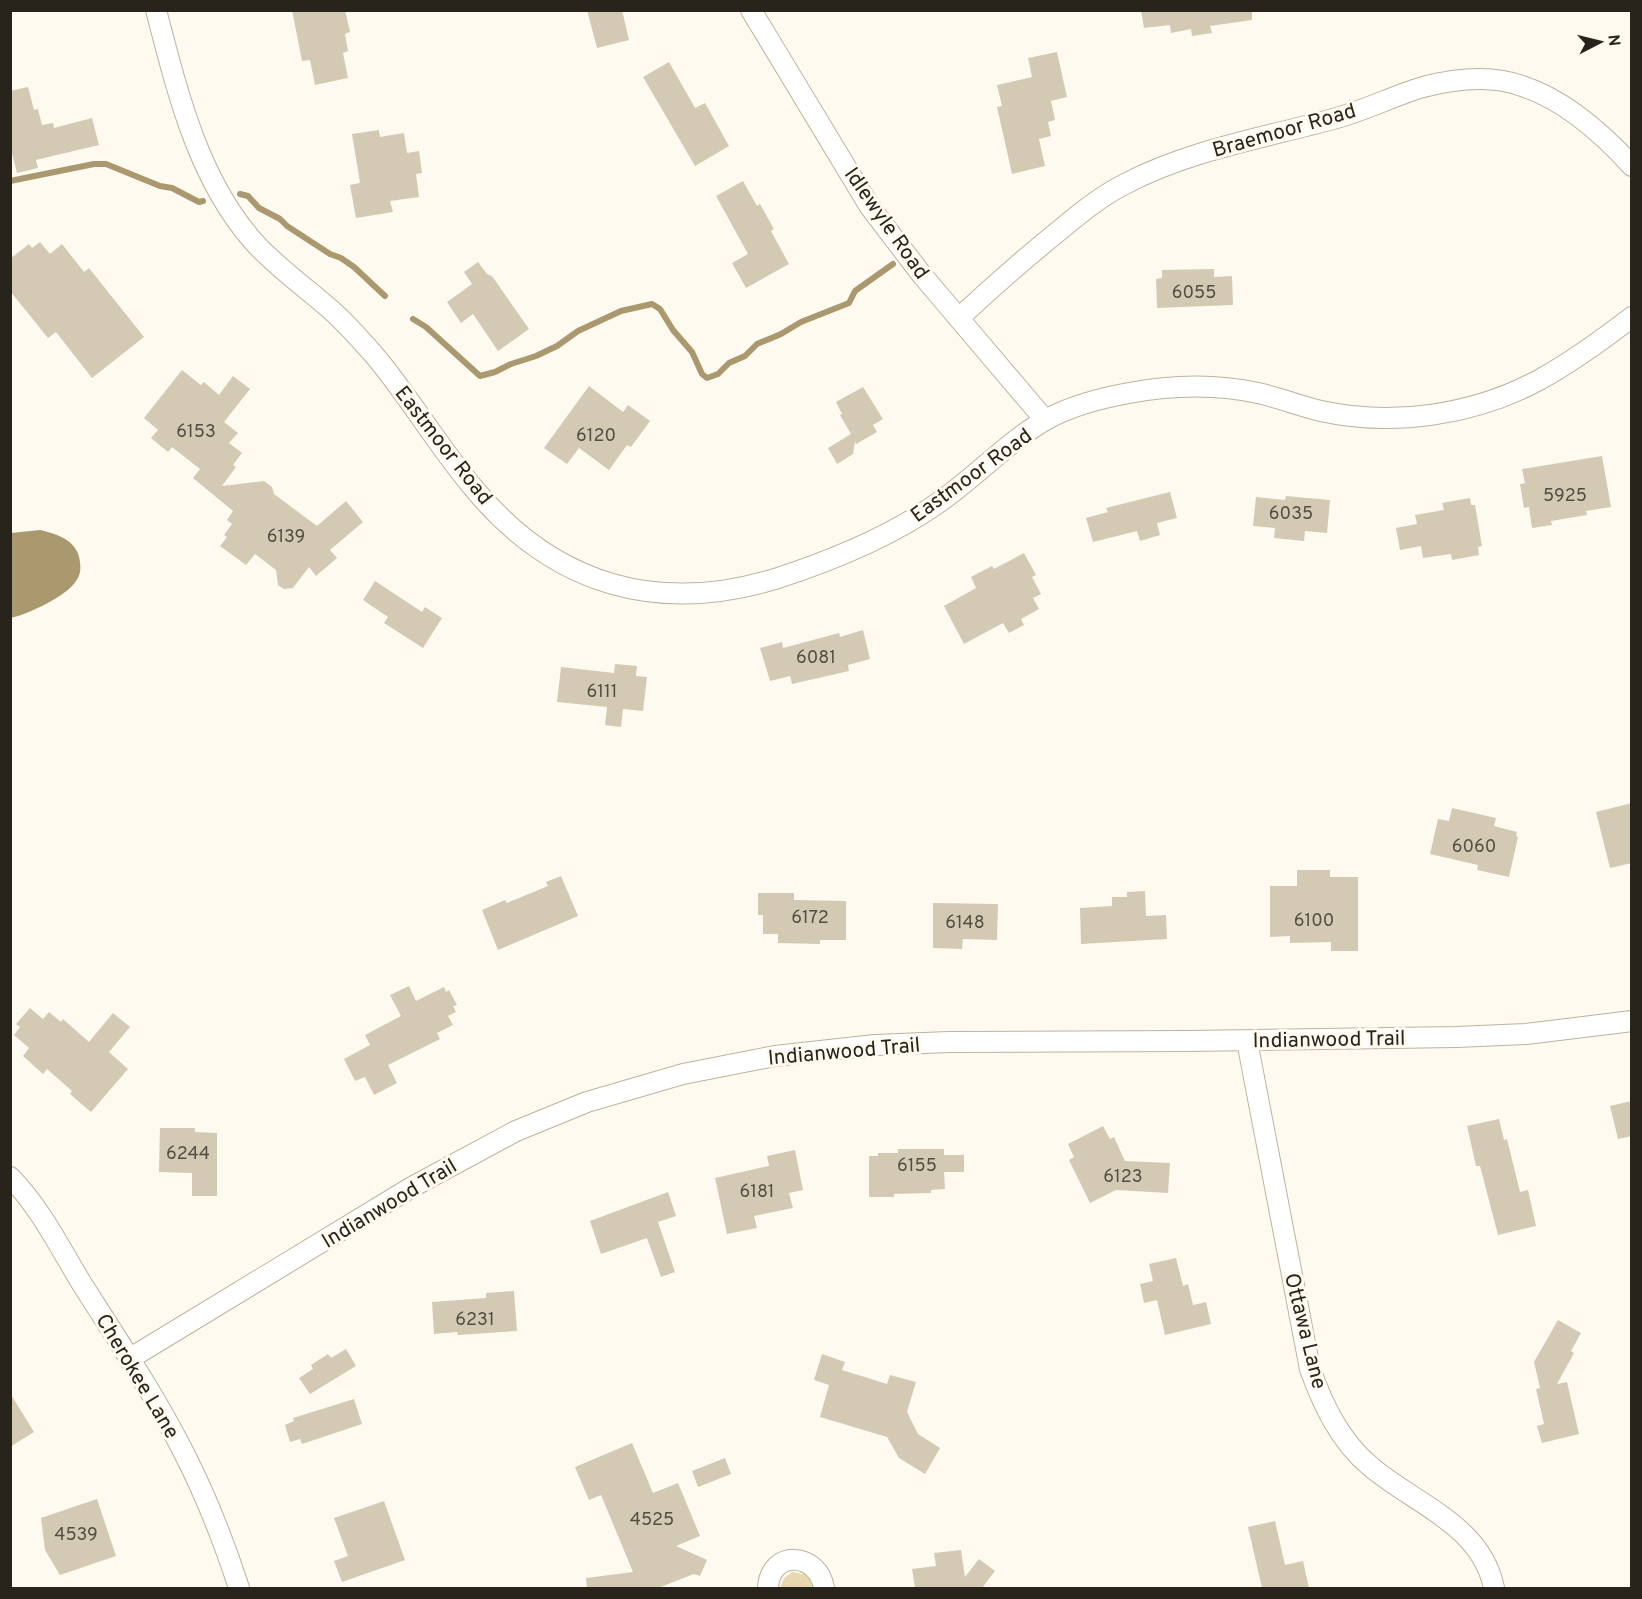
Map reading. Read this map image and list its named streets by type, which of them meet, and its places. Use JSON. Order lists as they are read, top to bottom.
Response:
{
  "streets": {
    "street": [
      "Braemoor Road",
      "Idlewyle Road",
      "Eastmoor Road",
      "Indianwood Trail",
      "Ottawa Lane",
      "Cherokee Lane"
    ]
  },
  "crossings": [
    ["Braemoor Road", "Idlewyle Road"],
    ["Idlewyle Road", "Eastmoor Road"],
    ["Indianwood Trail", "Ottawa Lane"],
    ["Indianwood Trail", "Cherokee Lane"]
  ],
  "house_numbers": [
    "6055",
    "6153",
    "6120",
    "5925",
    "6035",
    "6139",
    "6081",
    "6111",
    "6060",
    "6172",
    "6100",
    "6148",
    "6244",
    "6155",
    "6123",
    "6181",
    "6231",
    "4525",
    "4539"
  ],
  "north": "right"
}
